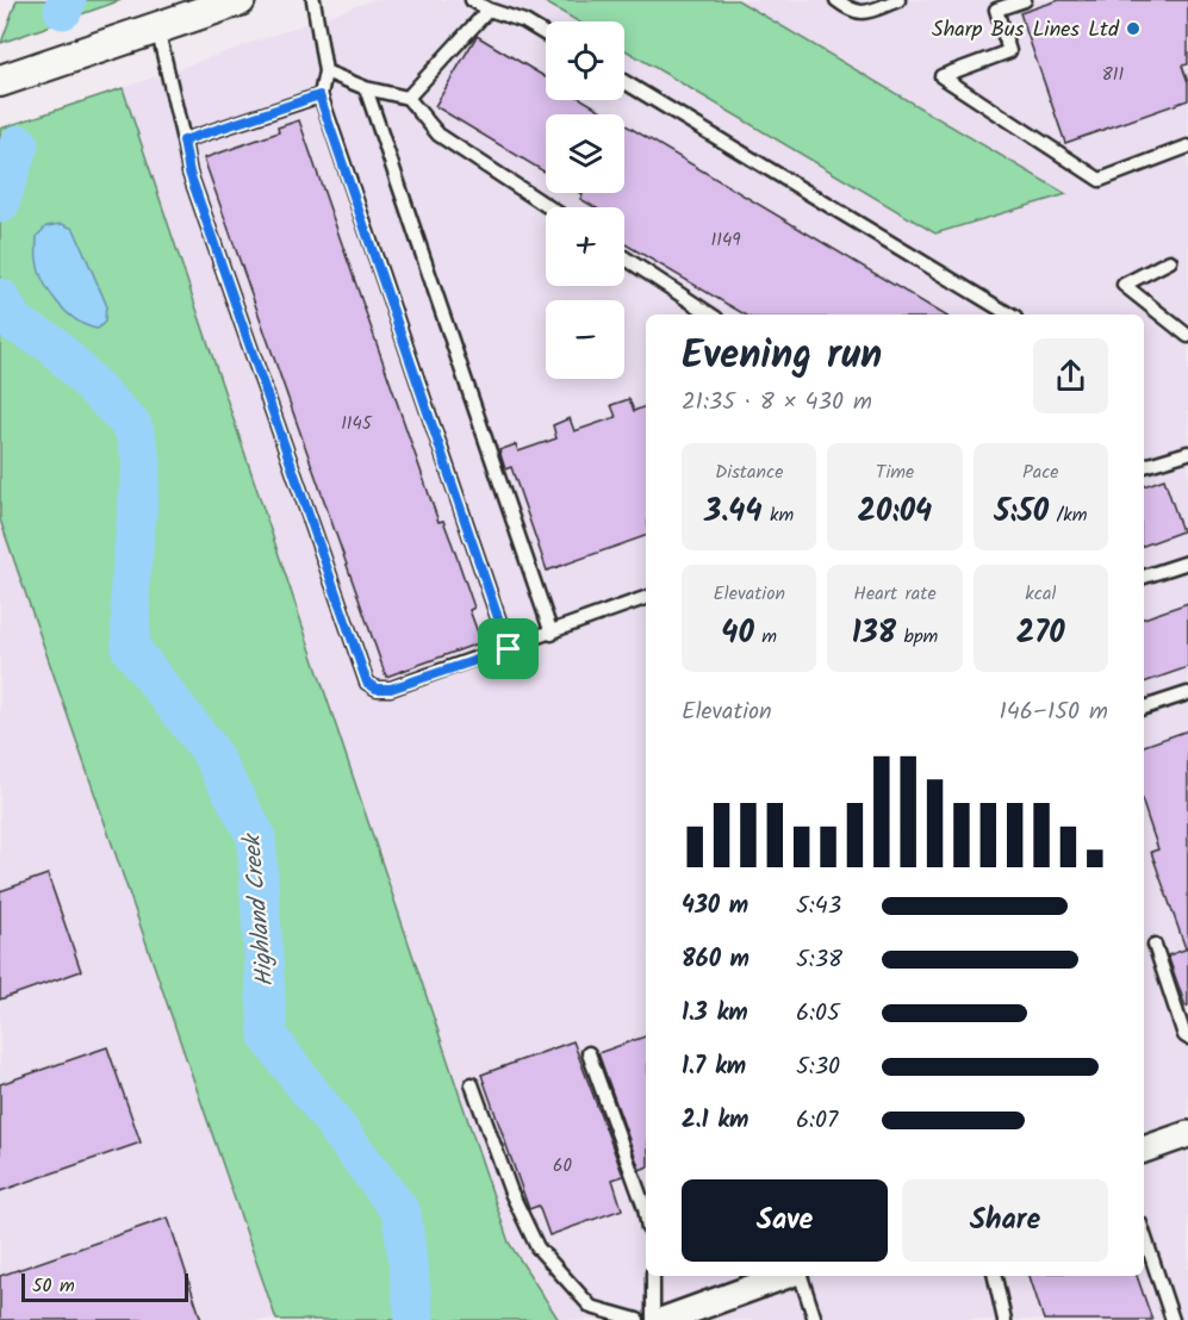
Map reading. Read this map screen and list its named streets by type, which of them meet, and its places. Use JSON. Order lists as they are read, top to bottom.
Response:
{
  "water": ["Highland Creek"],
  "places": ["Sharp Bus Lines Ltd"],
  "house_numbers": [
    "811",
    "1149",
    "1145",
    "60"
  ],
  "scale_bar": "50 m",
  "page": {
    "map_buttons": ["+", "−"],
    "heading": ["Evening run", "21:35 · 8 × 430 m"],
    "stats": [
      ["Distance", "3.44 km"],
      ["Time", "20:04"],
      ["Pace", "5:50 /km"],
      ["Elevation", "40 m"],
      ["Heart rate", "138 bpm"],
      ["kcal", "270"]
    ],
    "chart": ["Elevation", "146–150 m"],
    "list": [
      {
        "name": "430 m",
        "note": "5:43"
      },
      {
        "name": "860 m",
        "note": "5:38"
      },
      {
        "name": "1.3 km",
        "note": "6:05"
      },
      {
        "name": "1.7 km",
        "note": "5:30"
      },
      {
        "name": "2.1 km",
        "note": "6:07"
      }
    ],
    "buttons": ["Save", "Share"],
    "scale": "50 m"
  }
}
